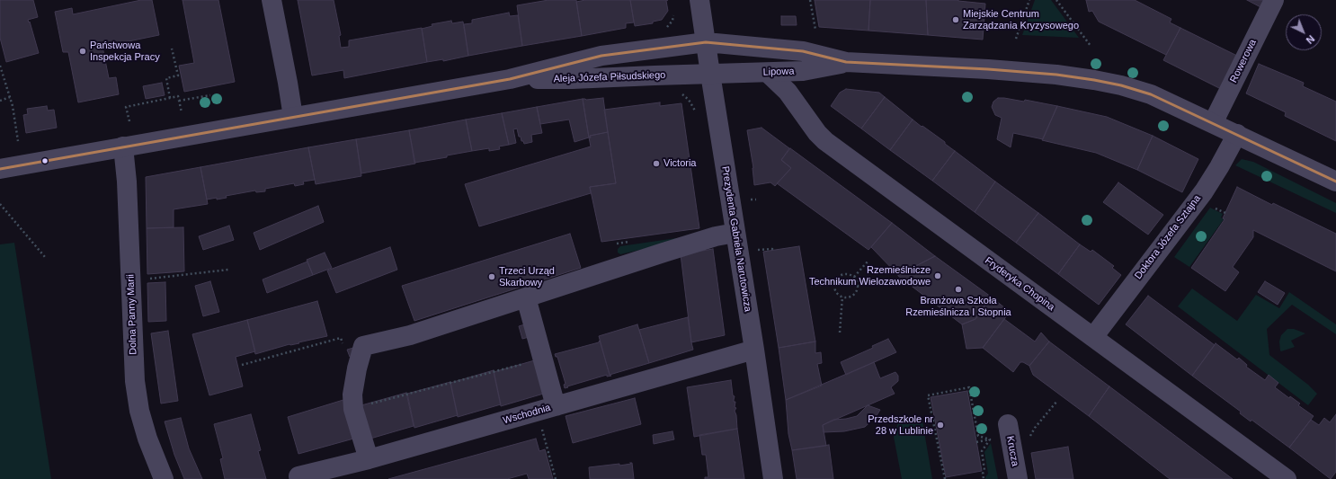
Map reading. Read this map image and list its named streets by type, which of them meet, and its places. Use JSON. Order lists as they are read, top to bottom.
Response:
{
  "streets": {
    "street": [
      "Rowerowa",
      "Lipowa",
      "Aleja Józefa Piłsudskiego",
      "Doktora Józefa Sztajna",
      "Prezydenta Gabriela Narutowicza",
      "Fryderyka Chopina",
      "Dolna Panny Marii",
      "Wschodnia",
      "Krucza"
    ]
  },
  "crossings": [
    ["Rowerowa", "Lipowa"],
    ["Lipowa", "Aleja Józefa Piłsudskiego"],
    ["Lipowa", "Doktora Józefa Sztajna"],
    ["Lipowa", "Prezydenta Gabriela Narutowicza"],
    ["Lipowa", "Fryderyka Chopina"],
    ["Aleja Józefa Piłsudskiego", "Prezydenta Gabriela Narutowicza"],
    ["Aleja Józefa Piłsudskiego", "Dolna Panny Marii"],
    ["Doktora Józefa Sztajna", "Fryderyka Chopina"],
    ["Prezydenta Gabriela Narutowicza", "Wschodnia"]
  ],
  "places": [
    "Miejskie Centrum Zarządzania Kryzysowego",
    "Państwowa Inspekcja Pracy",
    "Victoria",
    "Rzemieślnicze Technikum Wielozawodowe",
    "Trzeci Urząd Skarbowy",
    "Branżowa Szkoła Rzemieślnicza I Stopnia",
    "Przedszkole nr 28 w Lublinie"
  ],
  "north": "bottom right"
}
